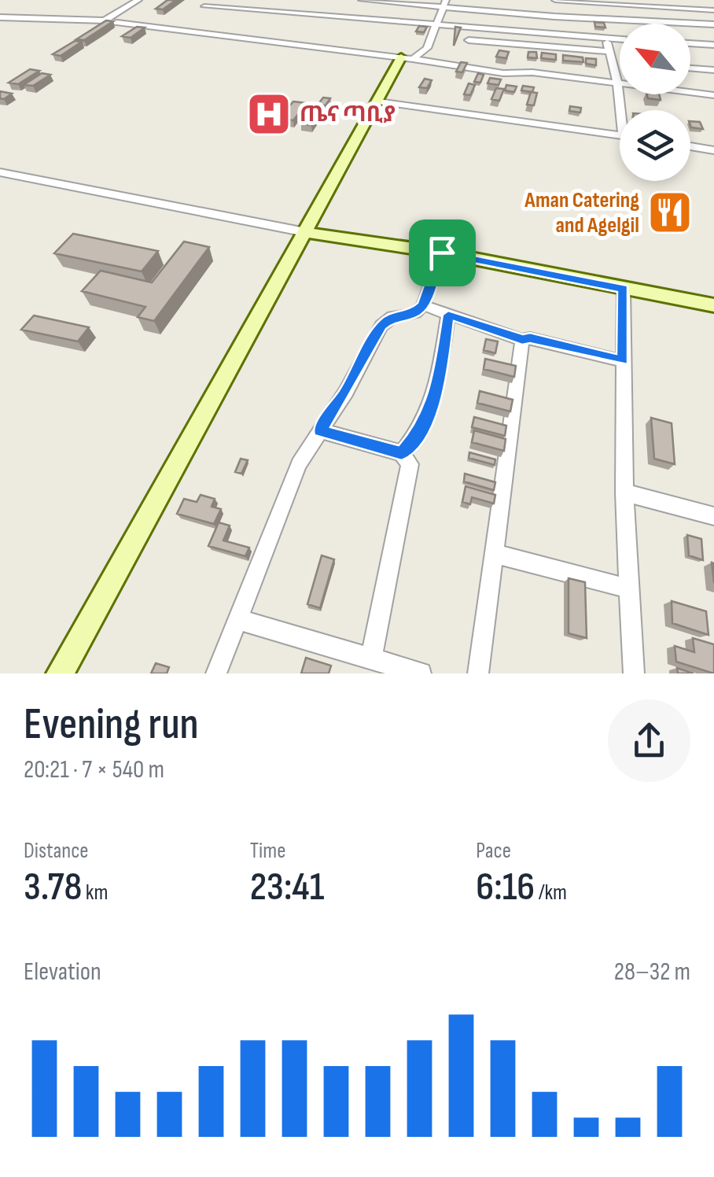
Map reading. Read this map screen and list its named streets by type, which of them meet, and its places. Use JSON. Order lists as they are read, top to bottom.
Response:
{
  "places": {
    "hospital": ["ጤና ጣቢያ"],
    "restaurant": ["Aman Catering and Agelgil"]
  },
  "north": "top left",
  "page": {
    "heading": ["Evening run", "20:21 · 7 × 540 m"],
    "stats": [
      ["Distance", "3.78 km"],
      ["Time", "23:41"],
      ["Pace", "6:16 /km"]
    ],
    "chart": ["Elevation", "28–32 m"]
  }
}
